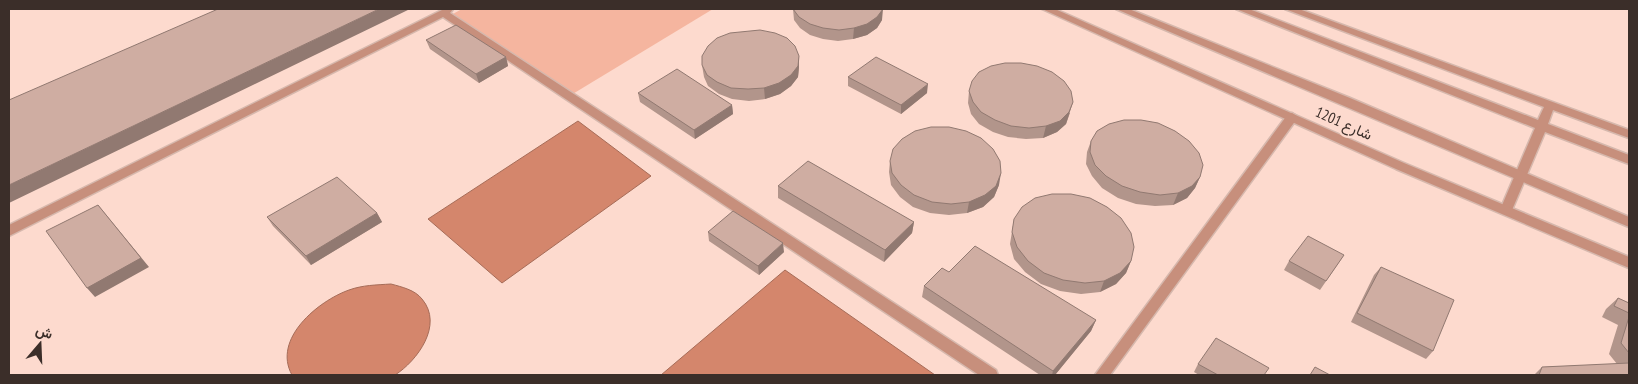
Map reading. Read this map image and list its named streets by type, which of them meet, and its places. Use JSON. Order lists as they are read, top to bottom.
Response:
{
  "streets": {
    "street": ["شارع 1201"]
  },
  "north": "top"
}
